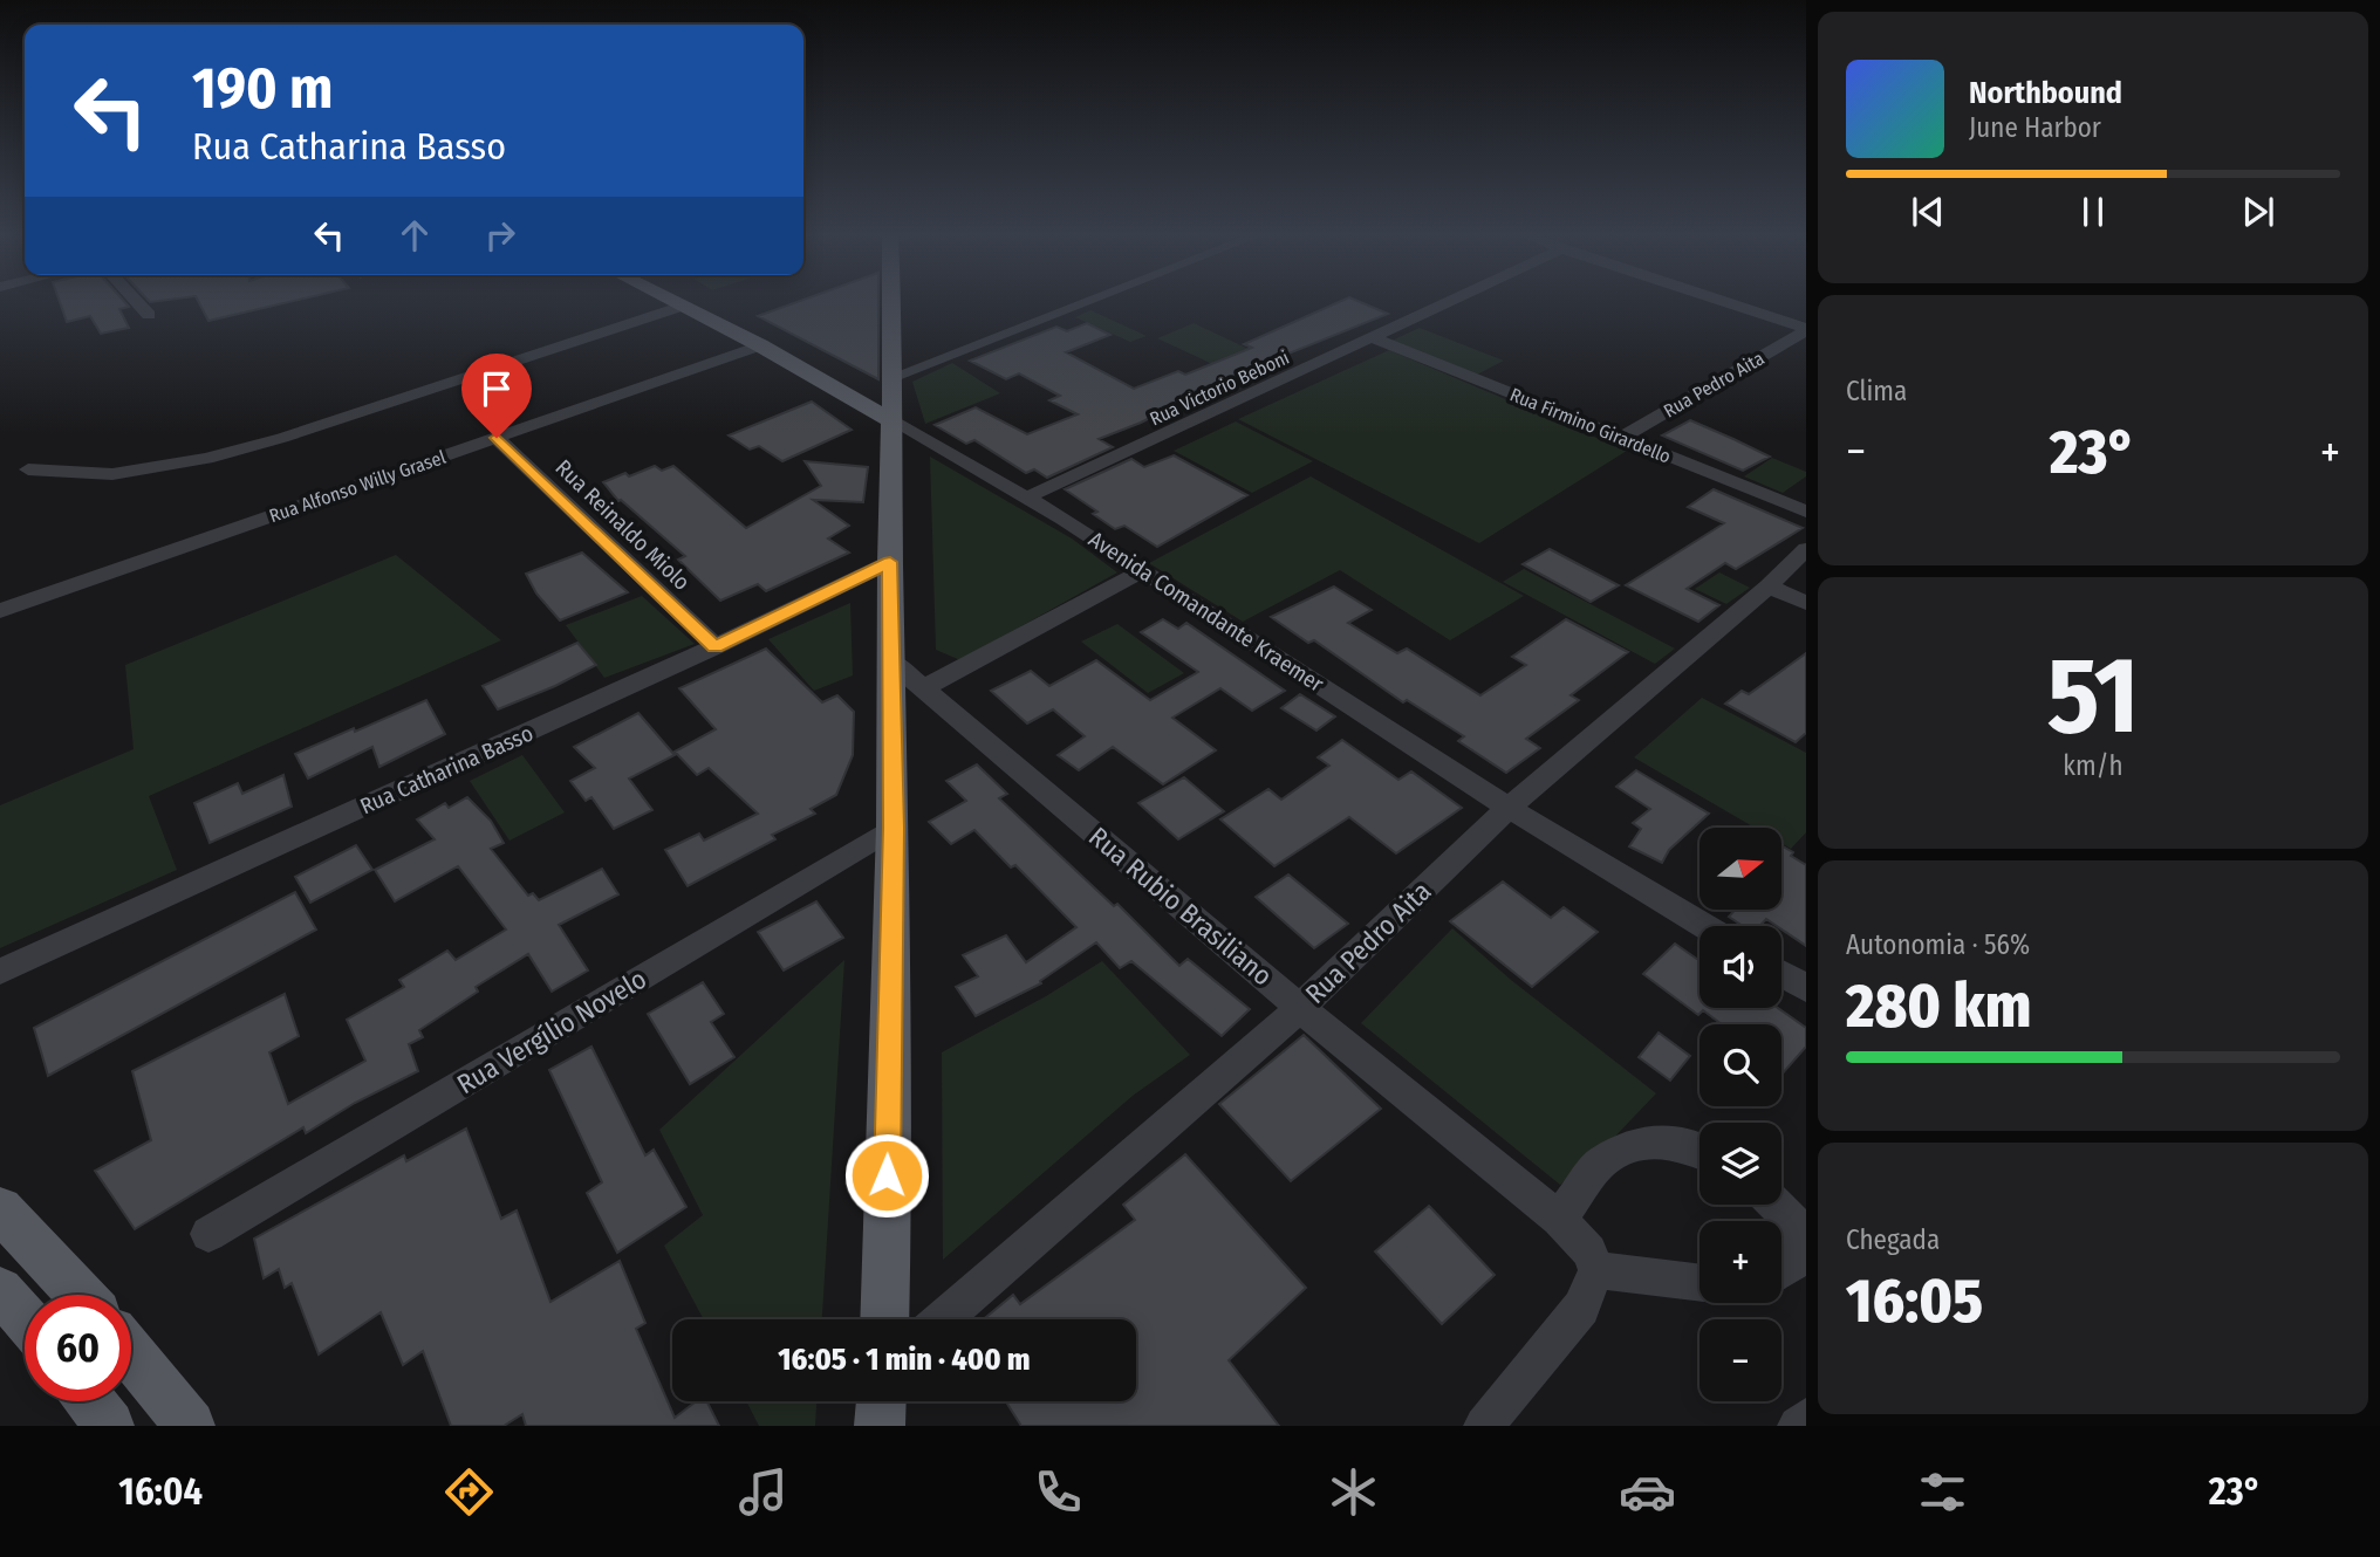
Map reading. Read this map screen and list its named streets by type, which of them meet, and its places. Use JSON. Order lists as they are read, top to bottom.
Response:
{
  "streets": {
    "main road": ["Avenida Comandante Kraemer"],
    "street": [
      "Rua Pedro Aita",
      "Rua Victorio Beboni",
      "Rua Firmino Girardello",
      "Rua Alfonso Willy Grasel",
      "Rua Reinaldo Miolo",
      "Rua Catharina Basso",
      "Rua Rubio Brasiliano",
      "Rua Vergílio Novelo"
    ]
  },
  "crossings": [
    ["Rua Pedro Aita", "Rua Firmino Girardello"],
    ["Rua Pedro Aita", "Avenida Comandante Kraemer"],
    ["Rua Pedro Aita", "Rua Rubio Brasiliano"],
    ["Rua Victorio Beboni", "Rua Firmino Girardello"],
    ["Rua Victorio Beboni", "Avenida Comandante Kraemer"],
    ["Rua Alfonso Willy Grasel", "Rua Reinaldo Miolo"],
    ["Rua Alfonso Willy Grasel", "Avenida Comandante Kraemer"],
    ["Rua Reinaldo Miolo", "Rua Catharina Basso"]
  ],
  "north": "right",
  "page": {
    "turn": ["190 m", "Rua Catharina Basso"],
    "song": ["Northbound", "June Harbor"],
    "tile": [
      "Clima",
      ["51", "km/h"],
      ["Autonomia · 56%", "280 km"],
      ["Chegada", "16:05"]
    ],
    "heat": ["−", "23°", "+"],
    "map_buttons": ["+", "−"],
    "limit": "60",
    "trip": "16:05 · 1 min · 400 m",
    "tabs": ["16:04", "23°"]
  }
}
